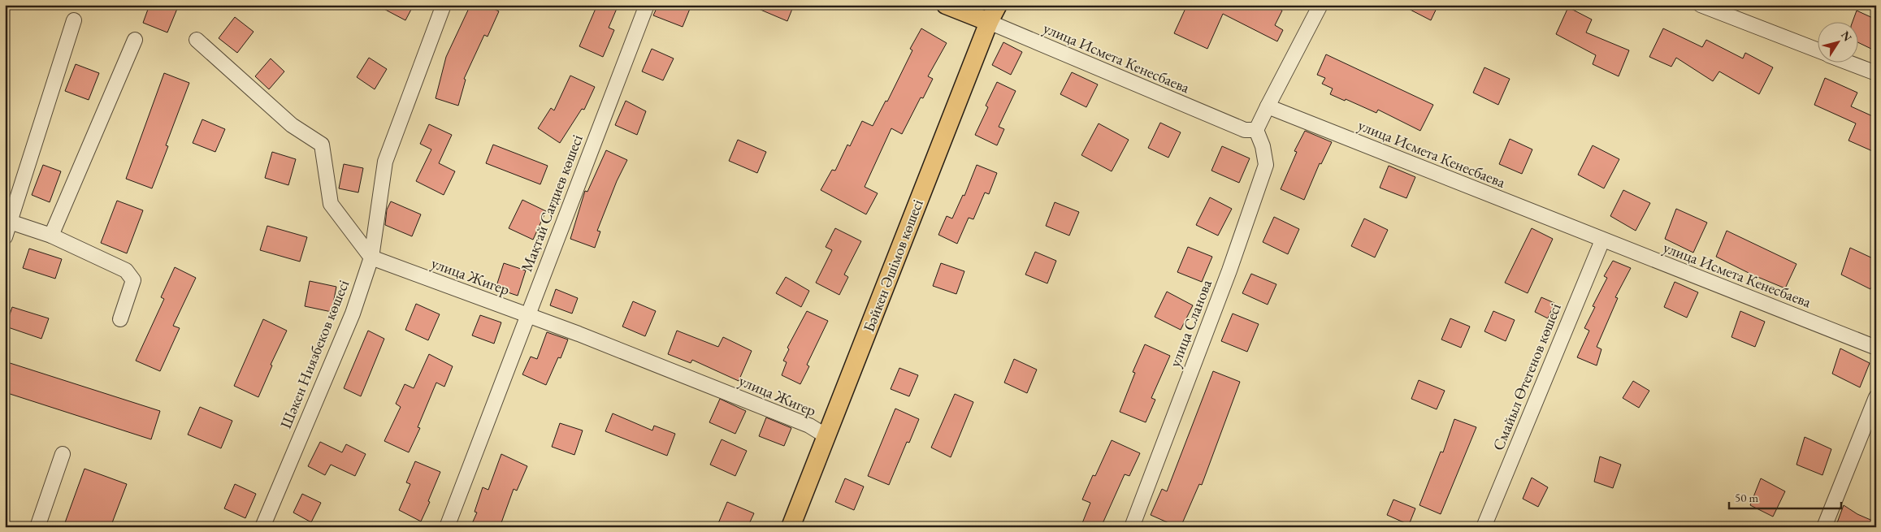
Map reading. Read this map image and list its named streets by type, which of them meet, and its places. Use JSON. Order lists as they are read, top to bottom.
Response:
{
  "streets": {
    "main road": ["Бәйкен Әшімов көшесі"],
    "street": [
      "улица Исмета Кенесбаева",
      "Мақтай Сағдиев көшесі",
      "улица Жигер",
      "улица Сланова",
      "Шәкен Ниязбеков көшесі",
      "Смайыл Өтегенов көшесі"
    ]
  },
  "crossings": [
    ["улица Исмета Кенесбаева", "Бәйкен Әшімов көшесі"],
    ["улица Исмета Кенесбаева", "улица Сланова"],
    ["улица Исмета Кенесбаева", "Смайыл Өтегенов көшесі"],
    ["Мақтай Сағдиев көшесі", "улица Жигер"],
    ["Бәйкен Әшімов көшесі", "улица Жигер"],
    ["улица Жигер", "Шәкен Ниязбеков көшесі"]
  ],
  "scale_bar": "50 m",
  "north": "top right"
}
